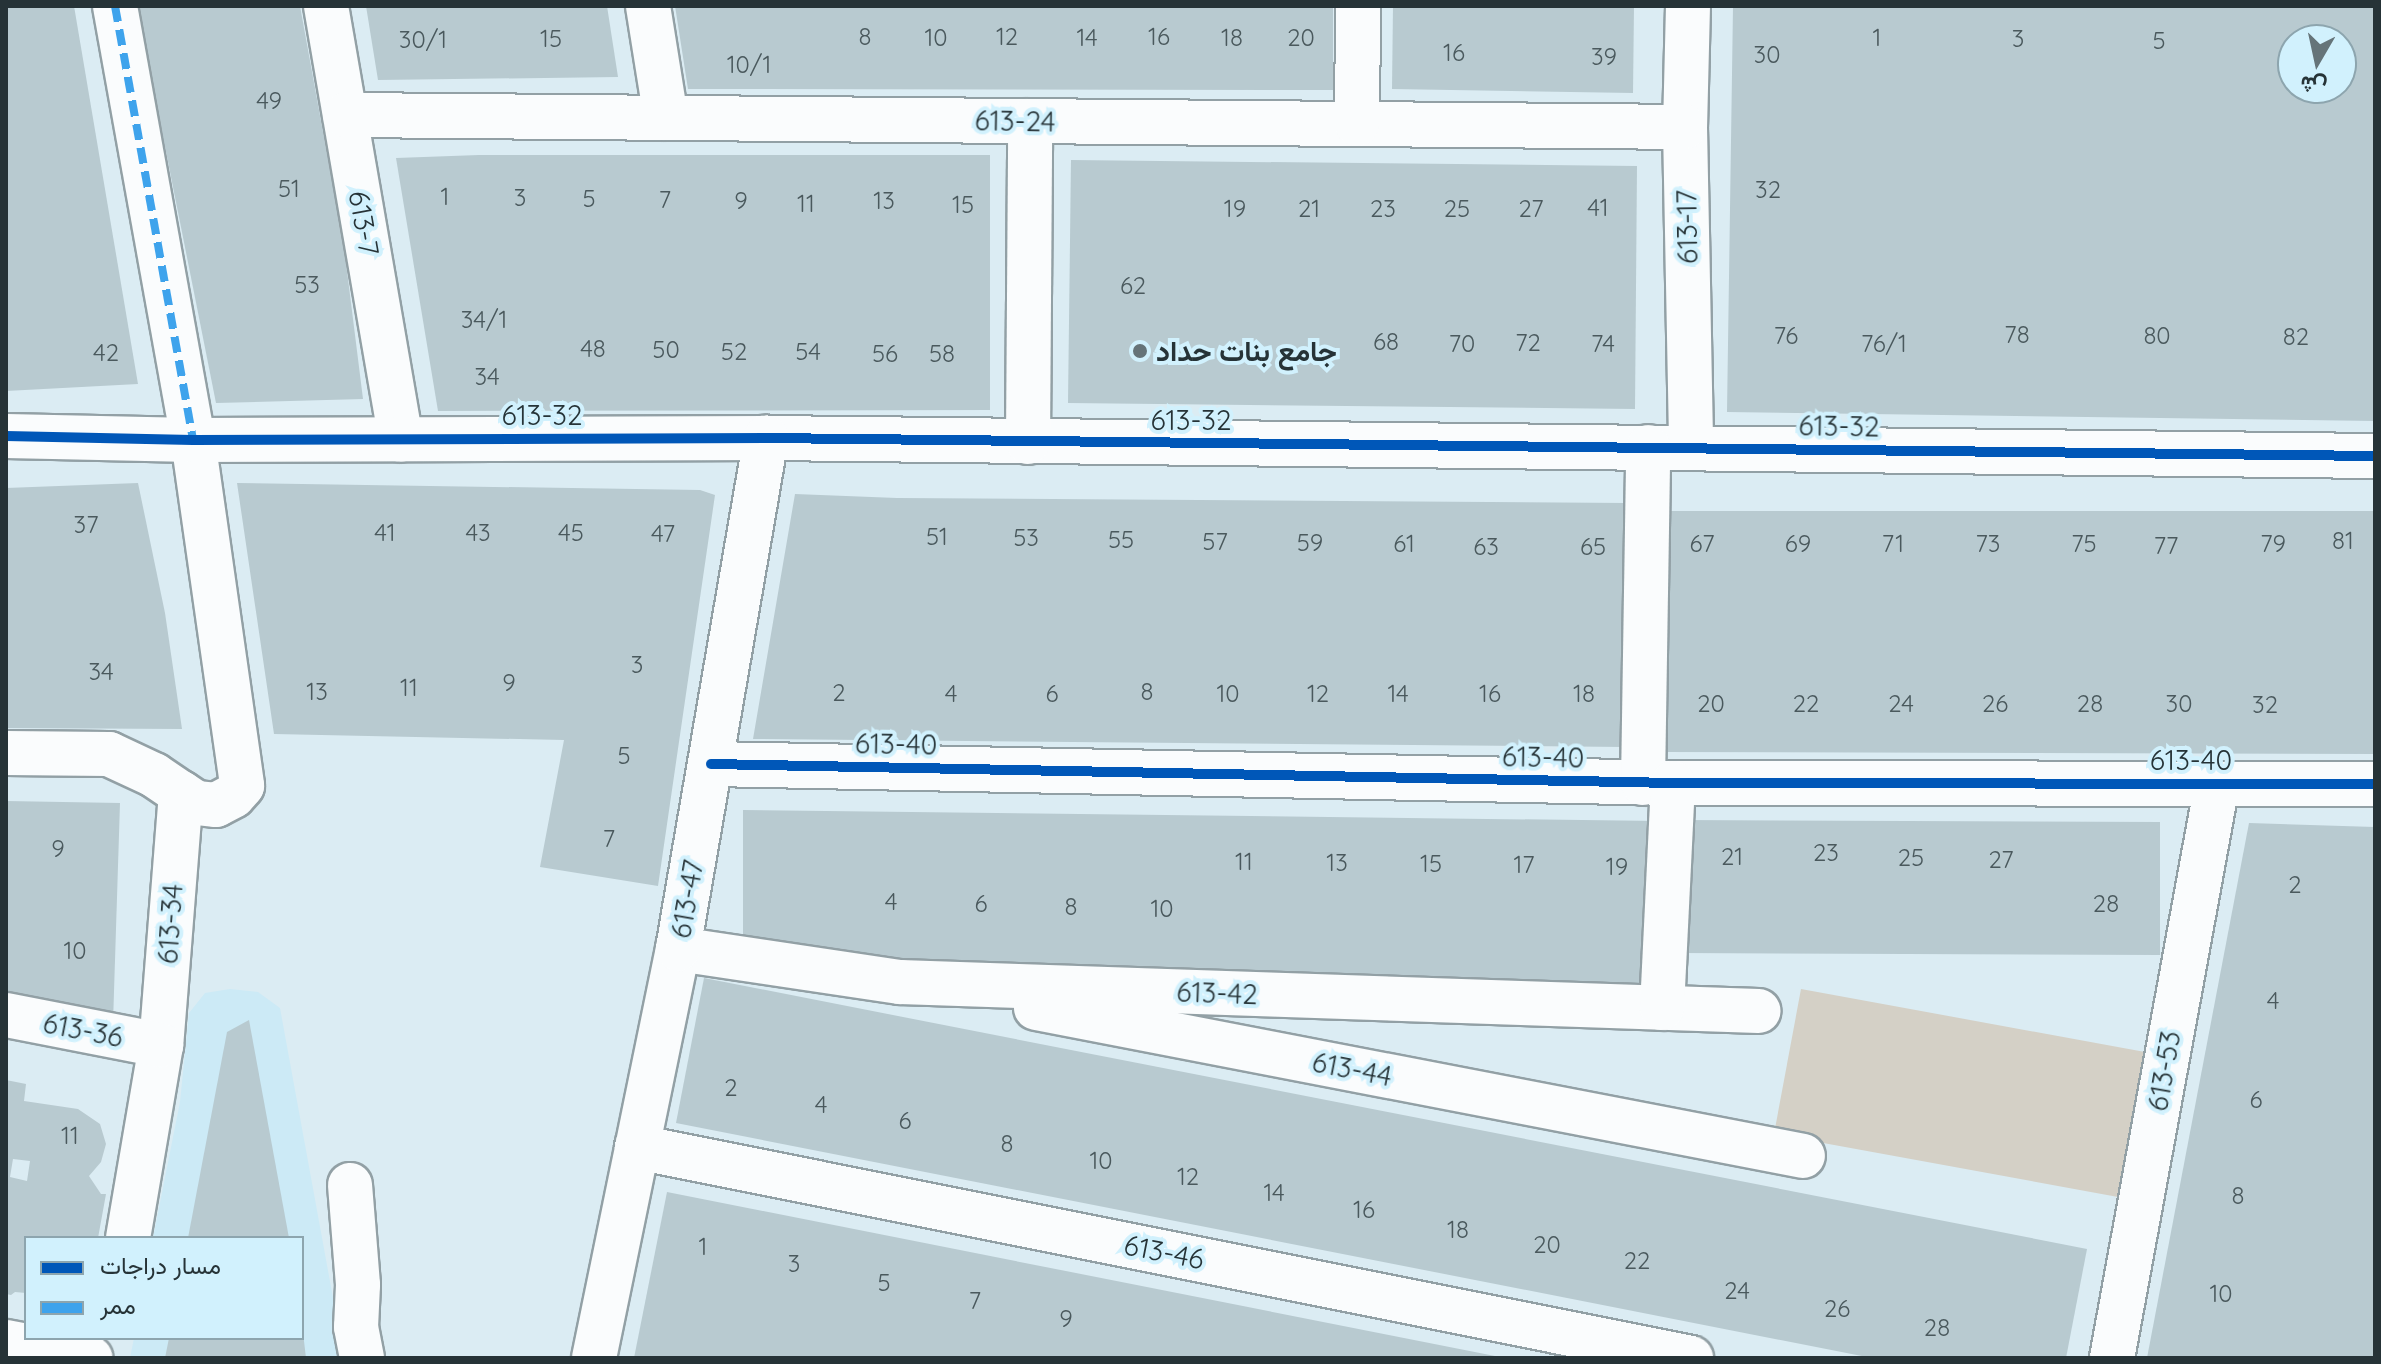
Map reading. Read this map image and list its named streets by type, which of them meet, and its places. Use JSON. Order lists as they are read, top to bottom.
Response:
{
  "streets": {
    "street": [
      "613-24",
      "613-7",
      "613-17",
      "613-32",
      "613-40",
      "613-47",
      "613-34",
      "613-42",
      "613-36",
      "613-44",
      "613-53",
      "613-46"
    ]
  },
  "crossings": [
    ["613-24", "613-7"],
    ["613-24", "613-17"],
    ["613-7", "613-32"],
    ["613-17", "613-32"],
    ["613-17", "613-40"],
    ["613-17", "613-42"],
    ["613-32", "613-47"],
    ["613-40", "613-47"],
    ["613-40", "613-53"],
    ["613-47", "613-42"],
    ["613-47", "613-46"],
    ["613-34", "613-36"],
    ["613-42", "613-44"]
  ],
  "places": ["جامع بنات حداد"],
  "house_numbers": [
    "8",
    "12",
    "16",
    "10",
    "14",
    "18",
    "20",
    "1",
    "15",
    "3",
    "30/1",
    "5",
    "16",
    "30",
    "39",
    "10/1",
    "49",
    "51",
    "32",
    "1",
    "3",
    "5",
    "7",
    "9",
    "13",
    "11",
    "15",
    "41",
    "19",
    "21",
    "23",
    "25",
    "27",
    "53",
    "62",
    "34/1",
    "78",
    "76",
    "80",
    "82",
    "68",
    "72",
    "70",
    "74",
    "76/1",
    "48",
    "50",
    "52",
    "54",
    "42",
    "56",
    "58",
    "34",
    "37",
    "41",
    "43",
    "45",
    "47",
    "51",
    "53",
    "55",
    "81",
    "57",
    "59",
    "61",
    "67",
    "69",
    "71",
    "73",
    "75",
    "79",
    "77",
    "63",
    "65",
    "3",
    "34",
    "9",
    "11",
    "13",
    "8",
    "2",
    "4",
    "6",
    "10",
    "12",
    "14",
    "16",
    "18",
    "20",
    "22",
    "24",
    "26",
    "28",
    "30",
    "32",
    "5",
    "7",
    "9",
    "23",
    "21",
    "25",
    "27",
    "11",
    "13",
    "15",
    "17",
    "19",
    "2",
    "4",
    "6",
    "28",
    "8",
    "10",
    "10",
    "4",
    "2",
    "6",
    "4",
    "6",
    "11",
    "8",
    "10",
    "12",
    "14",
    "8",
    "16",
    "18",
    "20",
    "1",
    "22",
    "3",
    "5",
    "24",
    "10",
    "7",
    "26",
    "9",
    "28"
  ],
  "legend": ["مسار دراجات", "ممر"],
  "north": "bottom"
}
